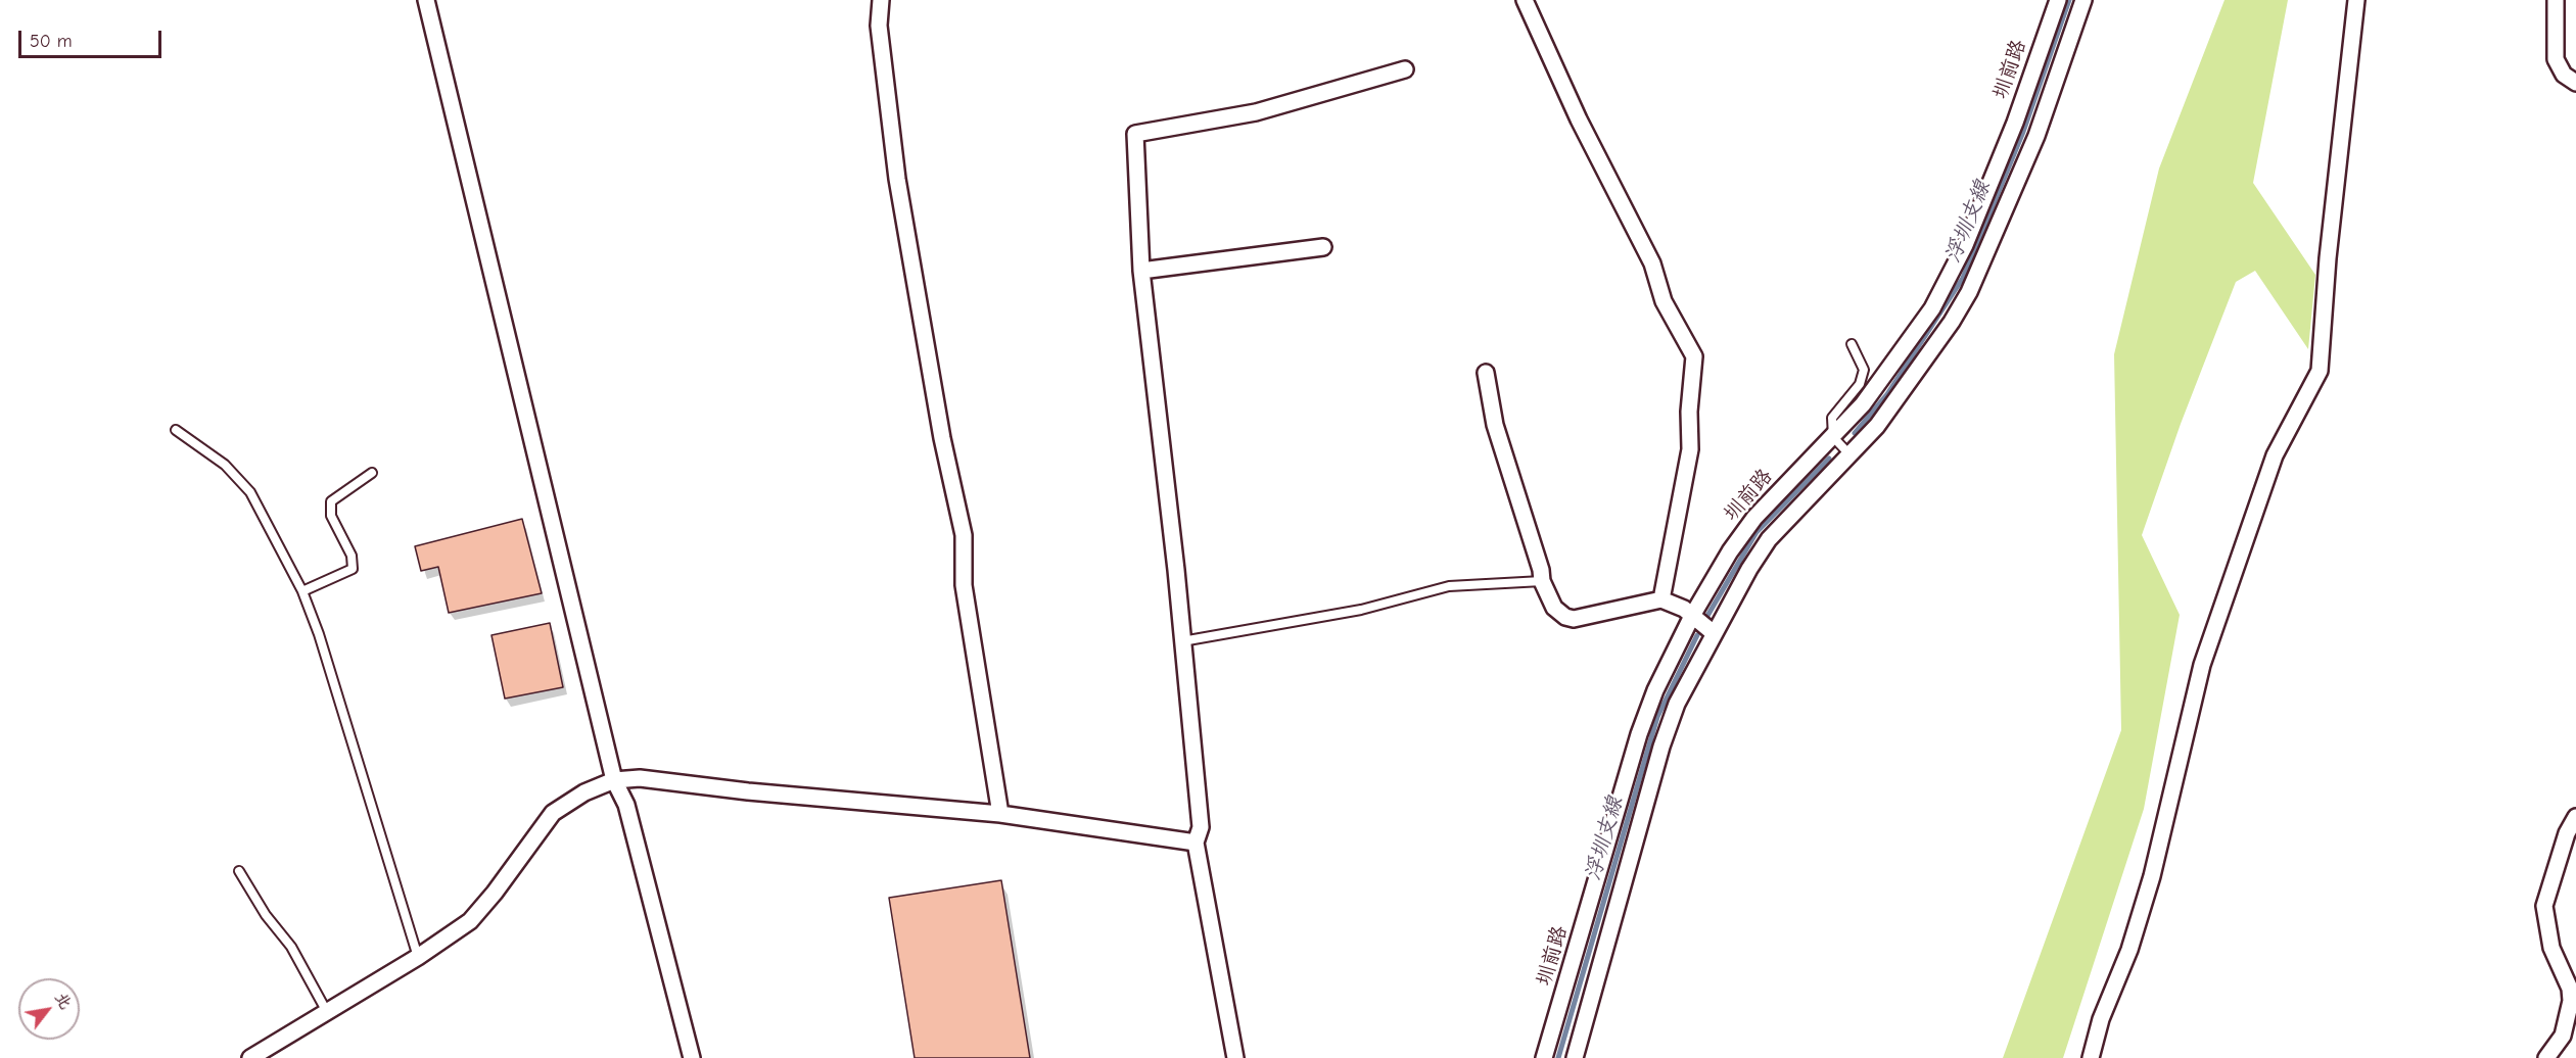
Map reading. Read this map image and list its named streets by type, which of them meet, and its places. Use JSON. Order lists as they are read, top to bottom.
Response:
{
  "streets": {
    "street": ["圳前路"]
  },
  "water": ["浮圳支線"],
  "scale_bar": "50 m",
  "north": "top right"
}
